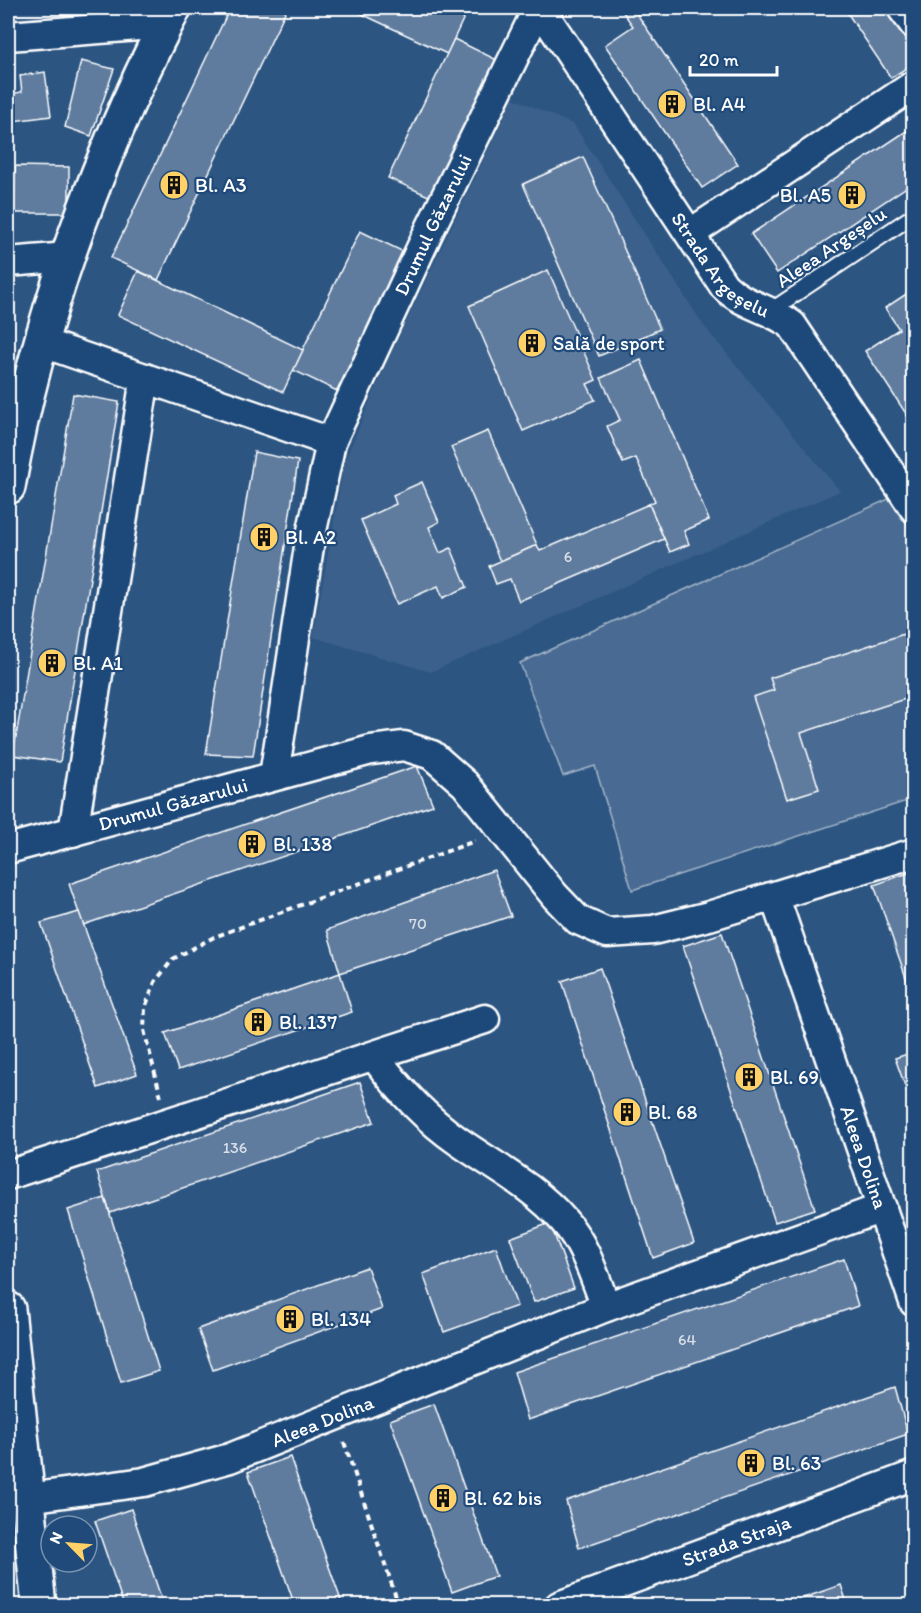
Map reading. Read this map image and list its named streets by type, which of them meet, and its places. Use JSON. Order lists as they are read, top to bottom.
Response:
{
  "streets": {
    "street": [
      "Drumul Găzarului",
      "Strada Argeșelu",
      "Aleea Dolina",
      "Strada Straja"
    ],
    "lane": ["Aleea Argeșelu"]
  },
  "crossings": [
    ["Drumul Găzarului", "Strada Argeșelu"],
    ["Aleea Argeșelu", "Strada Argeșelu"]
  ],
  "places": {
    "building": [
      "Bl. A4",
      "Bl. A3",
      "Bl. A5",
      "Sală de sport",
      "Bl. A2",
      "Bl. A1",
      "Bl. 138",
      "Bl. 137",
      "Bl. 69",
      "Bl. 68",
      "Bl. 134",
      "Bl. 63",
      "Bl. 62 bis"
    ]
  },
  "house_numbers": [
    "6",
    "70",
    "136",
    "64"
  ],
  "scale_bar": "20 m",
  "north": "top left"
}
